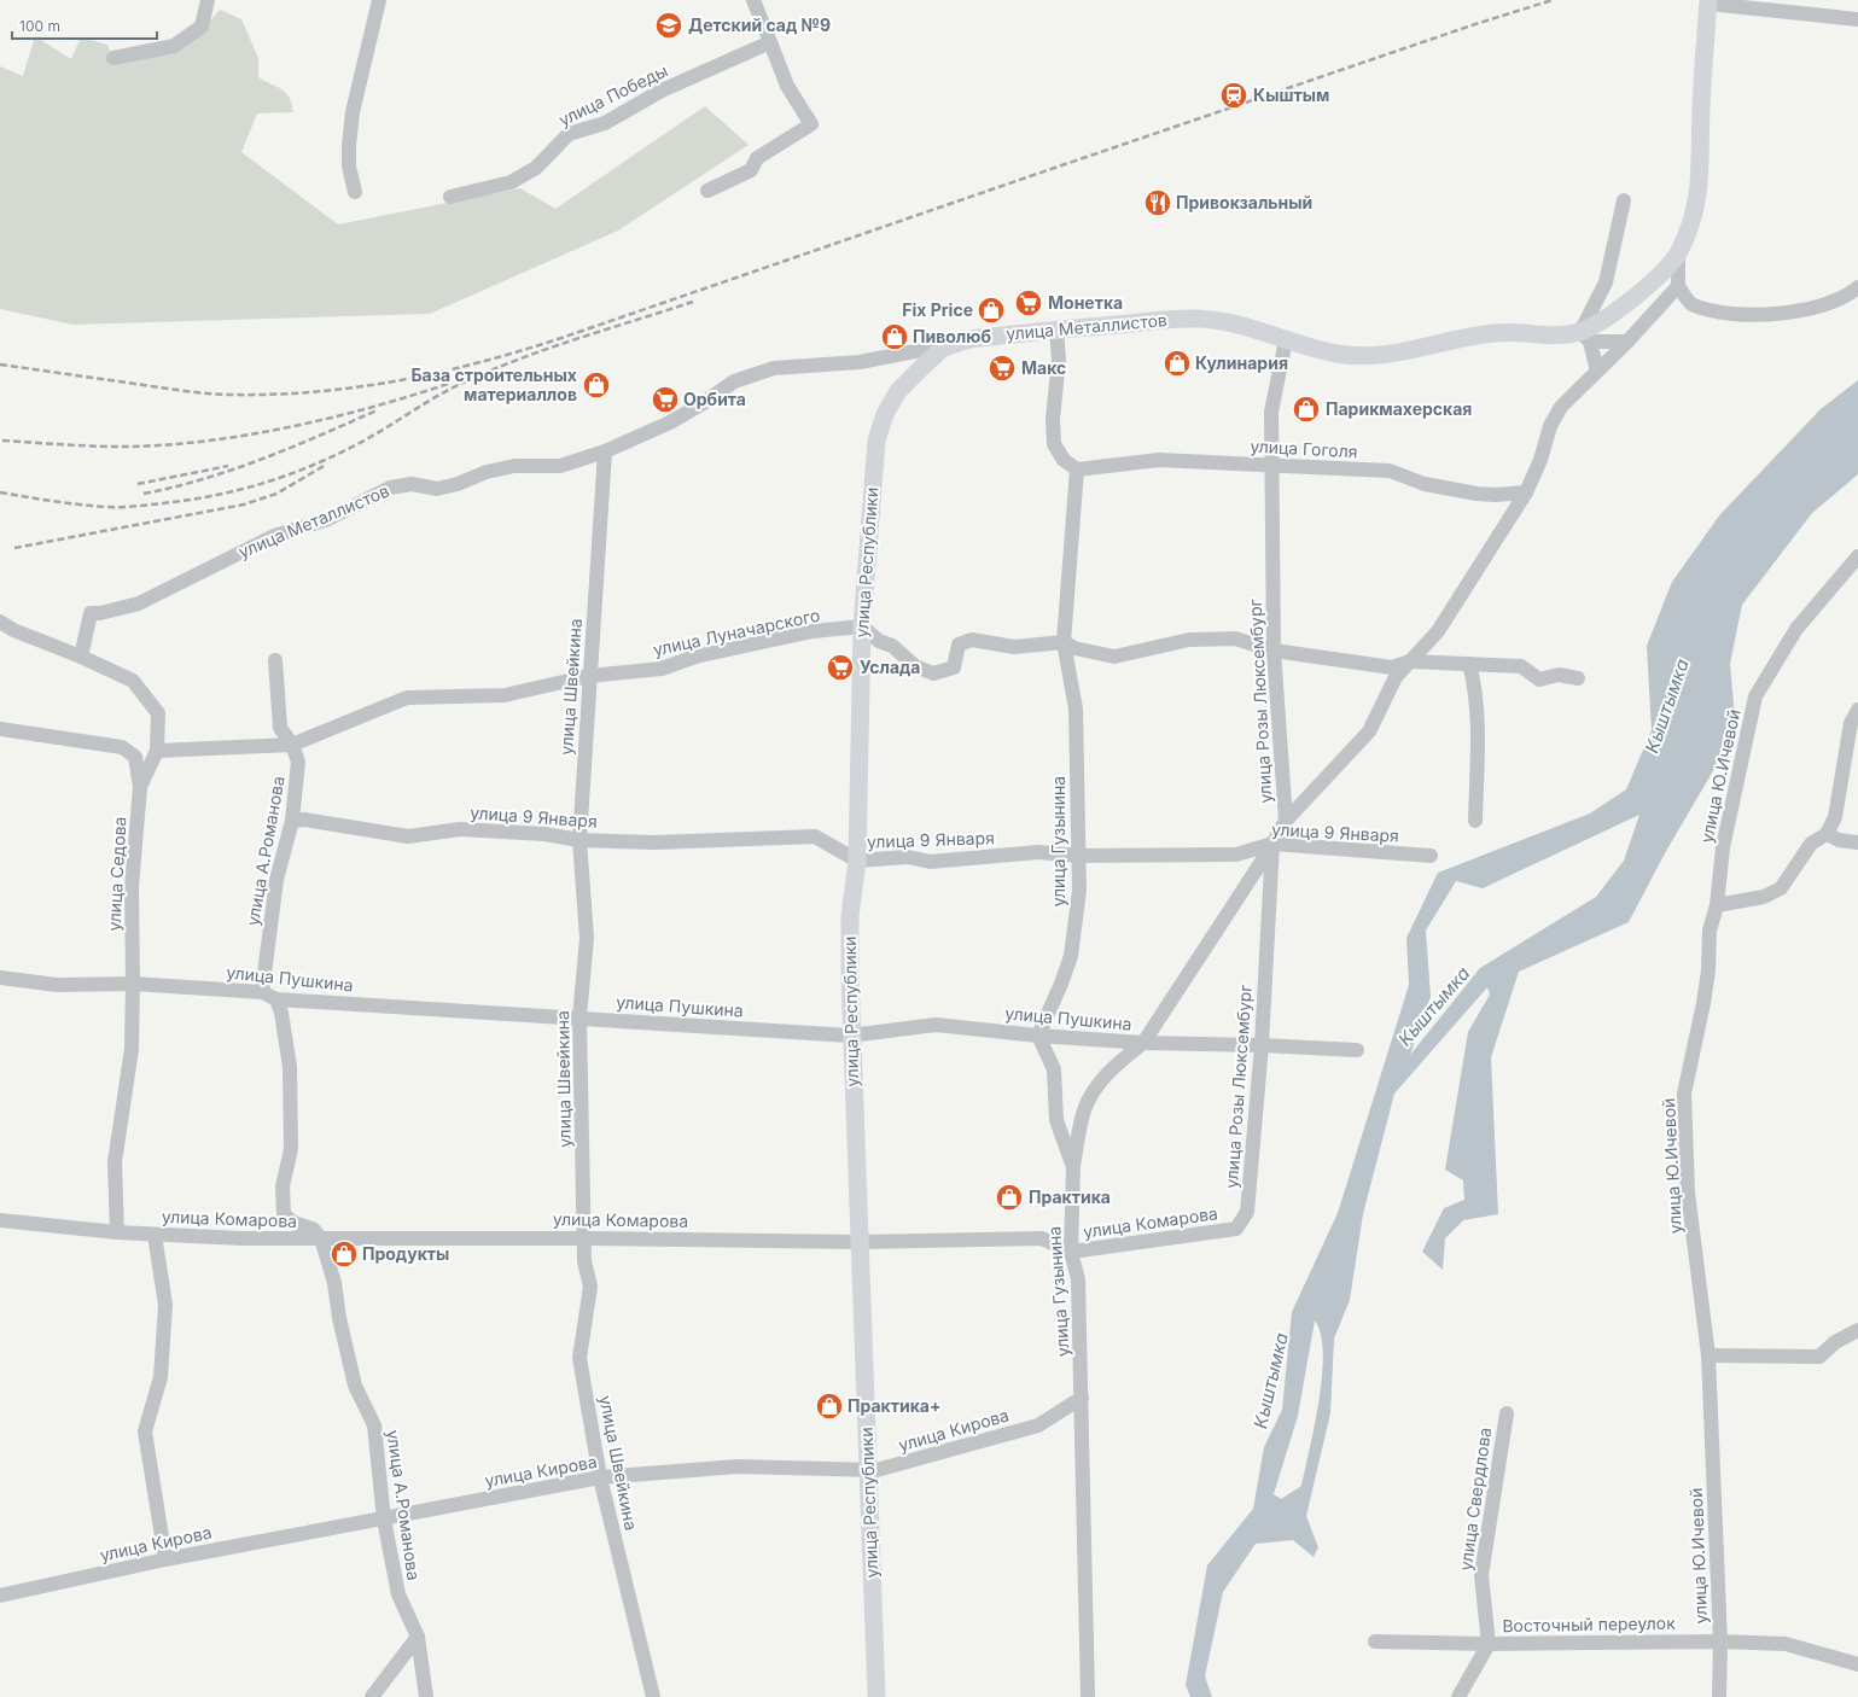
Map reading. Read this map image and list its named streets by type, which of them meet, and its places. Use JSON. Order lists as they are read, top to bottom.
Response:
{
  "streets": {
    "main road": ["улица Металлистов", "улица Республики"],
    "street": [
      "улица Победы",
      "улица Гоголя",
      "улица Луначарского",
      "улица Швейкина",
      "улица Розы Люксембург",
      "улица Ю.Ичевой",
      "улица 9 Января",
      "улица Гузынина",
      "улица А.Романова",
      "улица Седова",
      "улица Пушкина",
      "улица Комарова",
      "улица Кирова",
      "улица Свердлова",
      "Восточный переулок"
    ]
  },
  "crossings": [
    ["улица Металлистов", "улица Республики"],
    ["улица Металлистов", "улица Швейкина"],
    ["улица Металлистов", "улица Розы Люксембург"],
    ["улица Металлистов", "улица Седова"],
    ["улица Гоголя", "улица Розы Люксембург"],
    ["улица Гоголя", "улица Гузынина"],
    ["улица Республики", "улица Луначарского"],
    ["улица Республики", "улица 9 Января"],
    ["улица Республики", "улица Пушкина"],
    ["улица Республики", "улица Комарова"],
    ["улица Республики", "улица Кирова"],
    ["улица Луначарского", "улица Швейкина"],
    ["улица Луначарского", "улица А.Романова"],
    ["улица Луначарского", "улица Седова"],
    ["улица Швейкина", "улица 9 Января"],
    ["улица Швейкина", "улица Пушкина"],
    ["улица Швейкина", "улица Комарова"],
    ["улица Швейкина", "улица Кирова"],
    ["улица Розы Люксембург", "улица 9 Января"],
    ["улица Розы Люксембург", "улица Пушкина"],
    ["улица Розы Люксембург", "улица Комарова"],
    ["улица Ю.Ичевой", "Восточный переулок"],
    ["улица 9 Января", "улица Гузынина"],
    ["улица 9 Января", "улица А.Романова"],
    ["улица Гузынина", "улица Пушкина"],
    ["улица Гузынина", "улица Комарова"],
    ["улица Гузынина", "улица Кирова"],
    ["улица А.Романова", "улица Пушкина"],
    ["улица А.Романова", "улица Комарова"],
    ["улица А.Романова", "улица Кирова"],
    ["улица Седова", "улица Пушкина"],
    ["улица Седова", "улица Комарова"],
    ["улица Свердлова", "Восточный переулок"]
  ],
  "water": ["Кыштымка"],
  "places": {
    "school or university": ["Детский сад №9"],
    "station": ["Кыштым"],
    "restaurant": ["Привокзальный"],
    "supermarket": [
      "Монетка",
      "Макс",
      "Орбита",
      "Услада"
    ],
    "shop": [
      "Fix Price",
      "Пиволюб",
      "Кулинария",
      "База cтроительных материаллов",
      "Парикмахерская",
      "Практика",
      "Продукты",
      "Практика+"
    ]
  },
  "scale_bar": "100 m"
}
